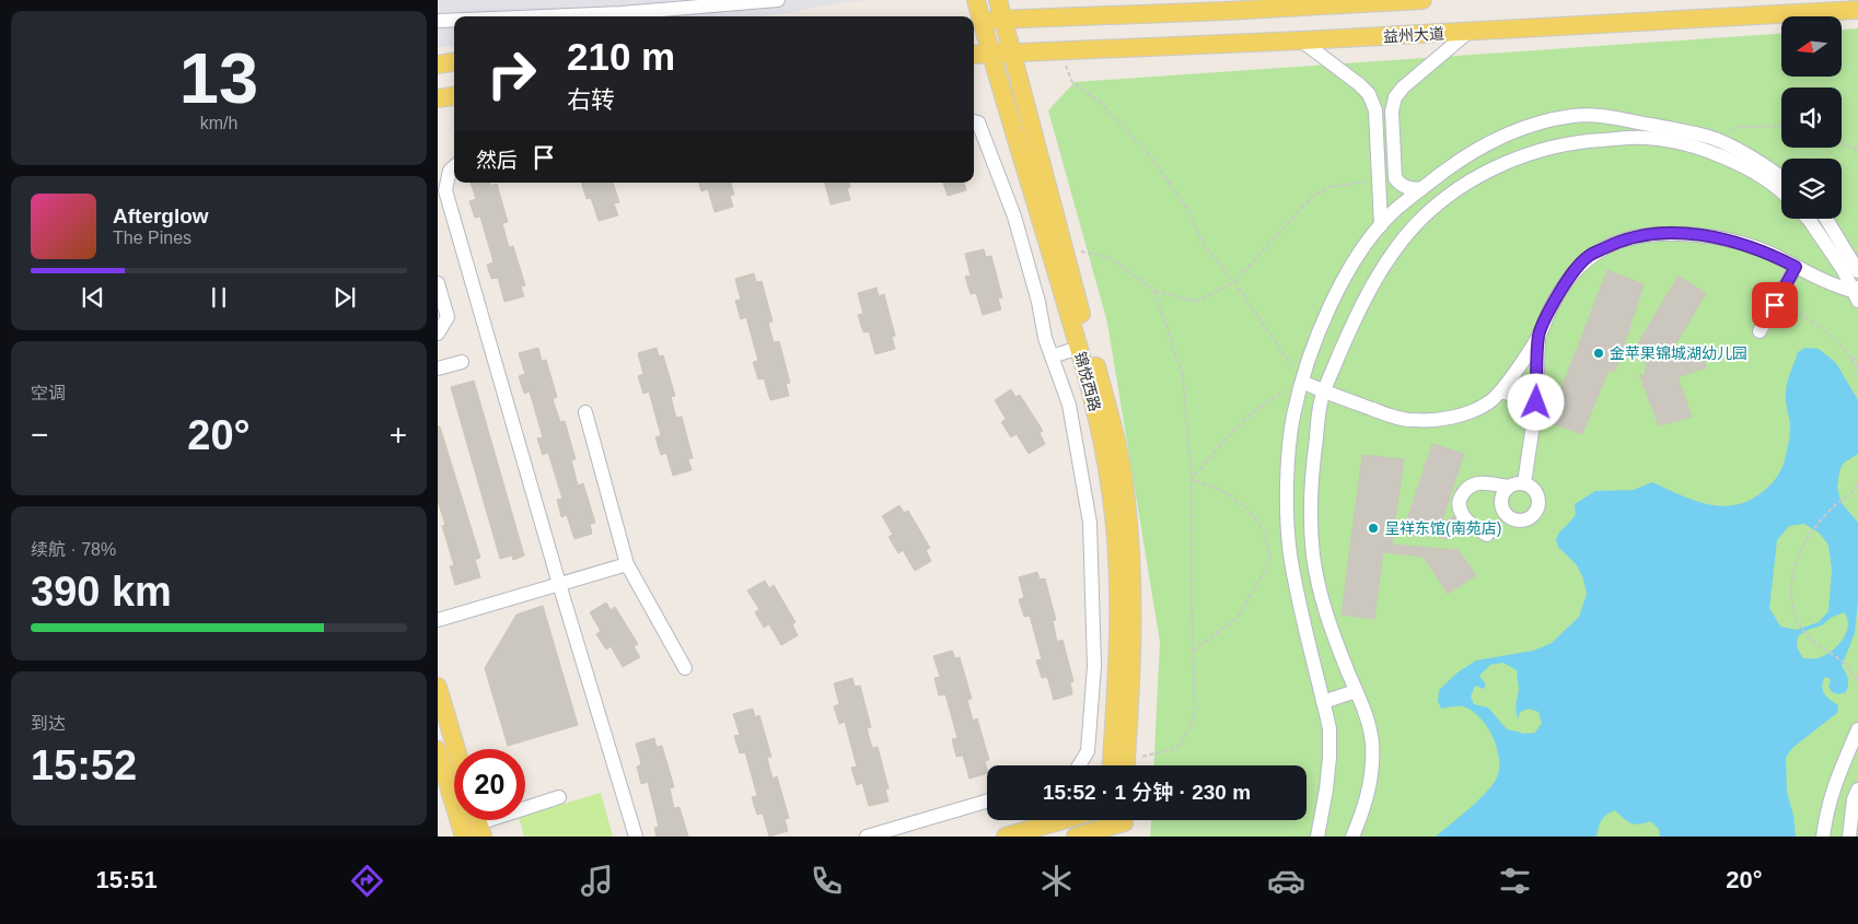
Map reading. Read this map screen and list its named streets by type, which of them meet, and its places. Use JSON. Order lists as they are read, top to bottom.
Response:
{
  "streets": {
    "main road": ["益州大道", "锦悦西路"]
  },
  "crossings": [
    ["益州大道", "锦悦西路"]
  ],
  "places": ["金苹果锦城湖幼儿园", "呈祥东馆(南苑店)"],
  "north": "left",
  "page": {
    "tile": [
      ["13", "km/h"],
      "空调",
      ["续航 · 78%", "390 km"],
      ["到达", "15:52"]
    ],
    "turn": ["210 m", "右转"],
    "then": "然后",
    "song": ["Afterglow", "The Pines"],
    "heat": ["−", "20°", "+"],
    "limit": "20",
    "trip": "15:52 · 1 分钟 · 230 m",
    "tabs": ["15:51", "20°"]
  }
}
